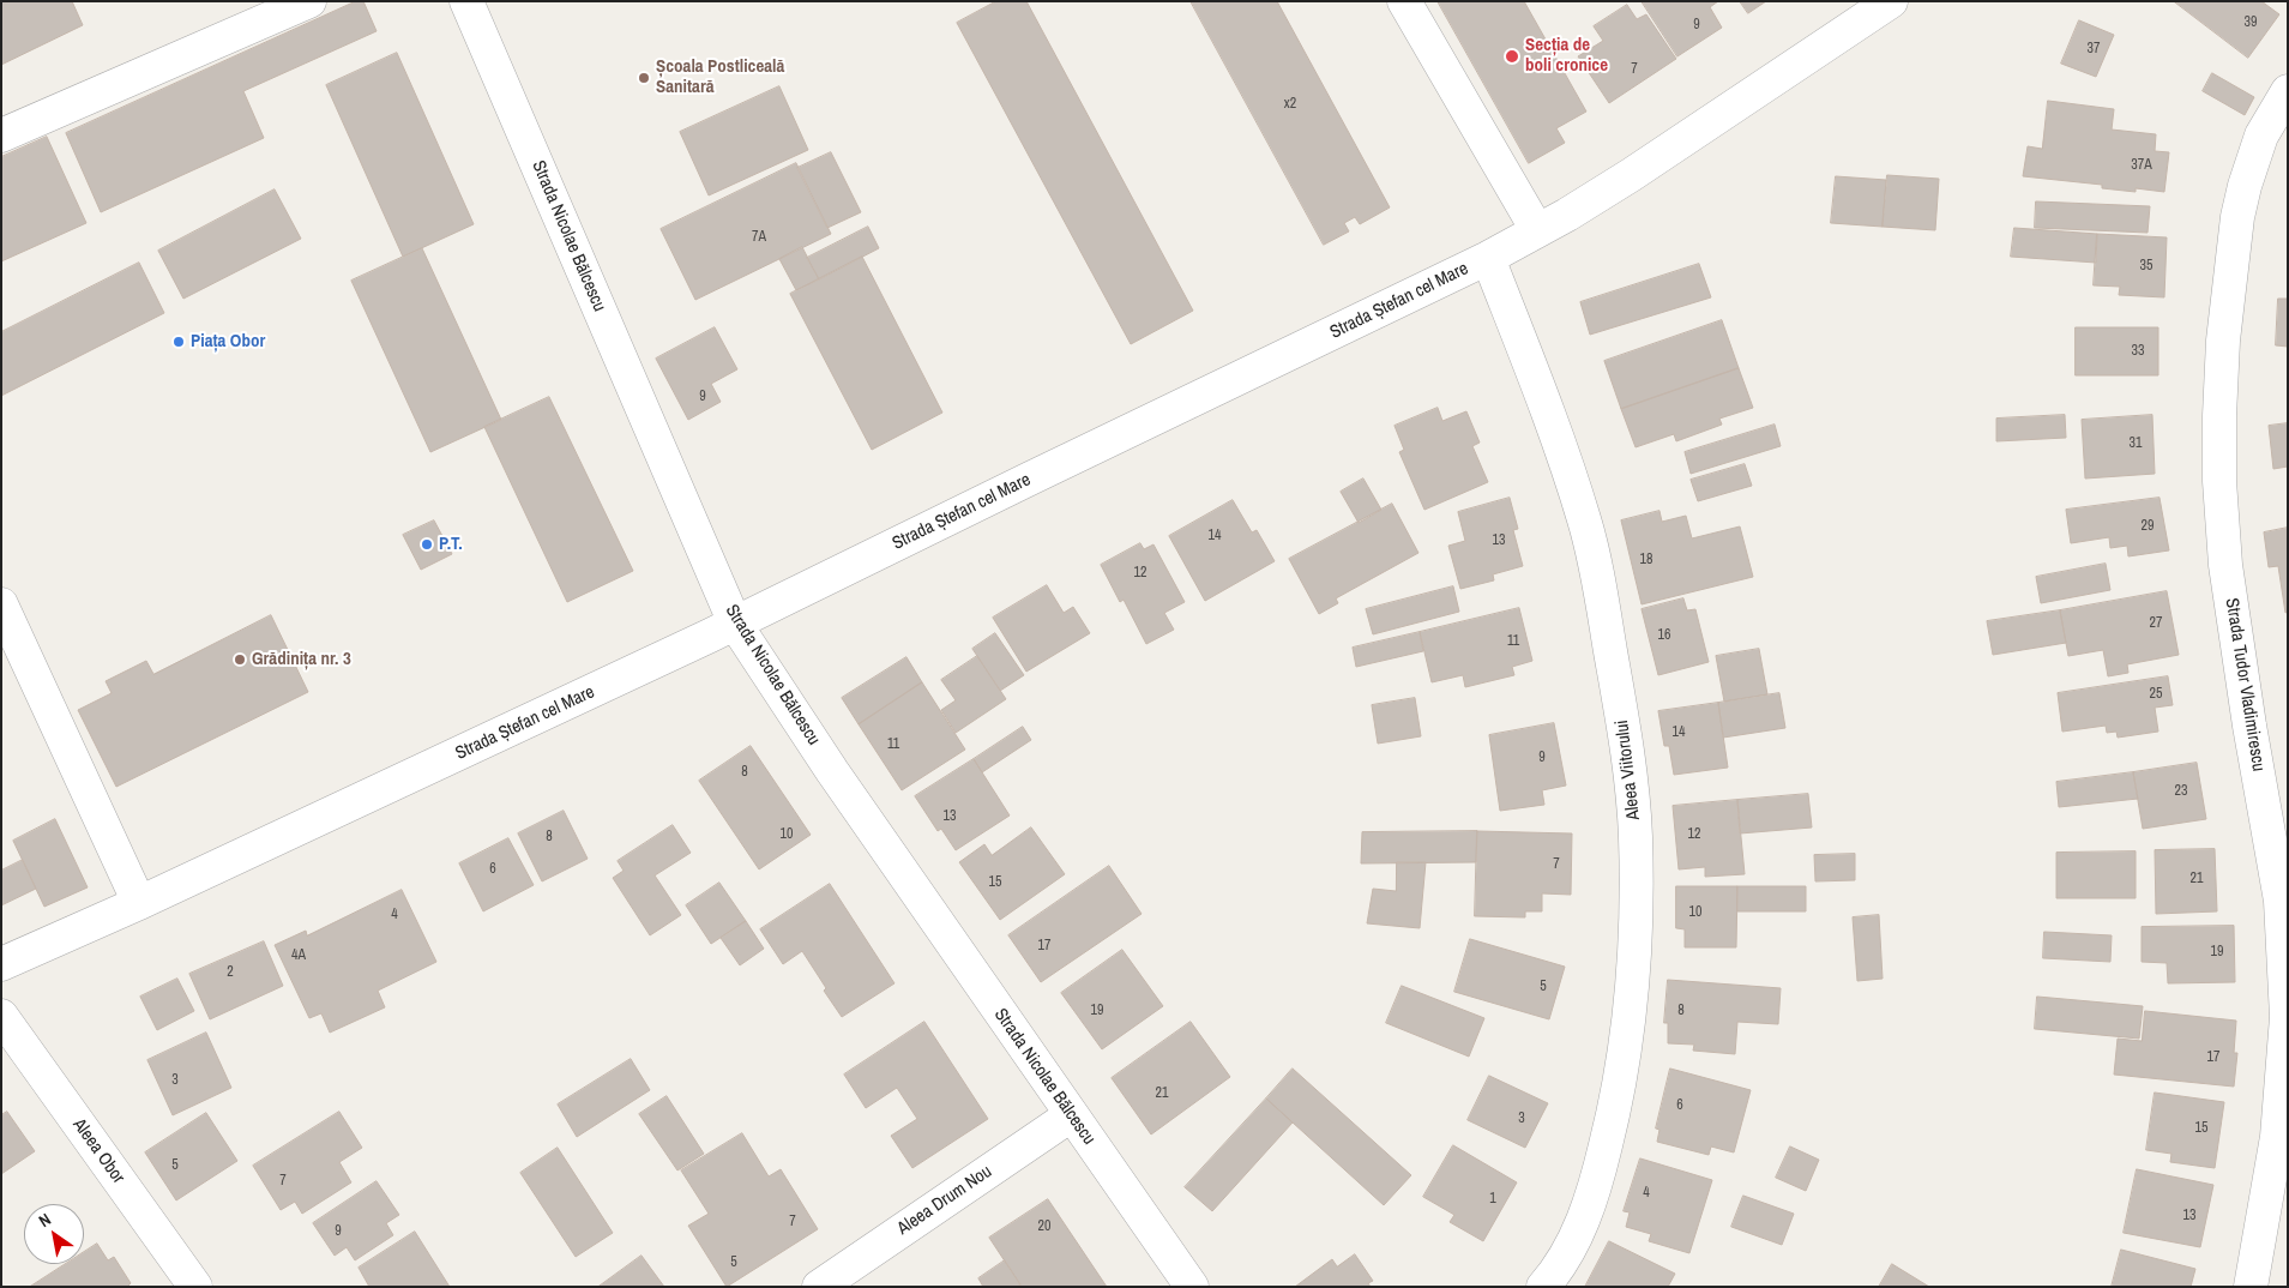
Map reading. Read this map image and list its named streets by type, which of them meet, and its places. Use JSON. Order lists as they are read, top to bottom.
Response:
{
  "streets": {
    "street": [
      "Strada Nicolae Bălcescu",
      "Strada Ștefan cel Mare",
      "Strada Tudor Vladimirescu",
      "Aleea Viitorului",
      "Aleea Obor",
      "Aleea Drum Nou"
    ]
  },
  "crossings": [
    ["Strada Nicolae Bălcescu", "Strada Ștefan cel Mare"],
    ["Strada Nicolae Bălcescu", "Aleea Drum Nou"],
    ["Strada Ștefan cel Mare", "Aleea Viitorului"]
  ],
  "places": [
    "Secția de boli cronice",
    "Școala Postliceală Sanitară",
    "Piața Obor",
    "P.T.",
    "Grădinița nr. 3"
  ],
  "house_numbers": [
    "39",
    "9",
    "37",
    "7",
    "x2",
    "37A",
    "7A",
    "35",
    "33",
    "9",
    "31",
    "29",
    "14",
    "13",
    "18",
    "12",
    "27",
    "16",
    "11",
    "25",
    "14",
    "11",
    "9",
    "8",
    "23",
    "13",
    "10",
    "12",
    "8",
    "7",
    "6",
    "21",
    "15",
    "10",
    "4",
    "17",
    "19",
    "4A",
    "2",
    "5",
    "19",
    "8",
    "17",
    "3",
    "21",
    "6",
    "3",
    "15",
    "5",
    "7",
    "4",
    "1",
    "13",
    "7",
    "20",
    "9",
    "5"
  ],
  "north": "top left"
}
